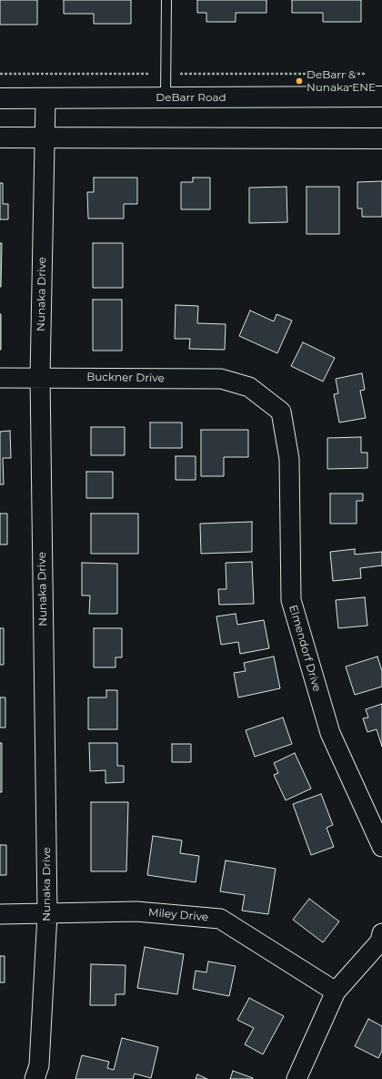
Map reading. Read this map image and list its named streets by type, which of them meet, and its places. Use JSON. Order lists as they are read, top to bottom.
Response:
{
  "streets": {
    "main road": ["DeBarr Road"],
    "street": [
      "Nunaka Drive",
      "Buckner Drive",
      "Elmendorf Drive",
      "Miley Drive"
    ]
  },
  "crossings": [
    ["DeBarr Road", "Nunaka Drive"],
    ["Nunaka Drive", "Buckner Drive"],
    ["Nunaka Drive", "Miley Drive"],
    ["Buckner Drive", "Elmendorf Drive"]
  ],
  "places": ["DeBarr & Nunaka ENE"]
}
